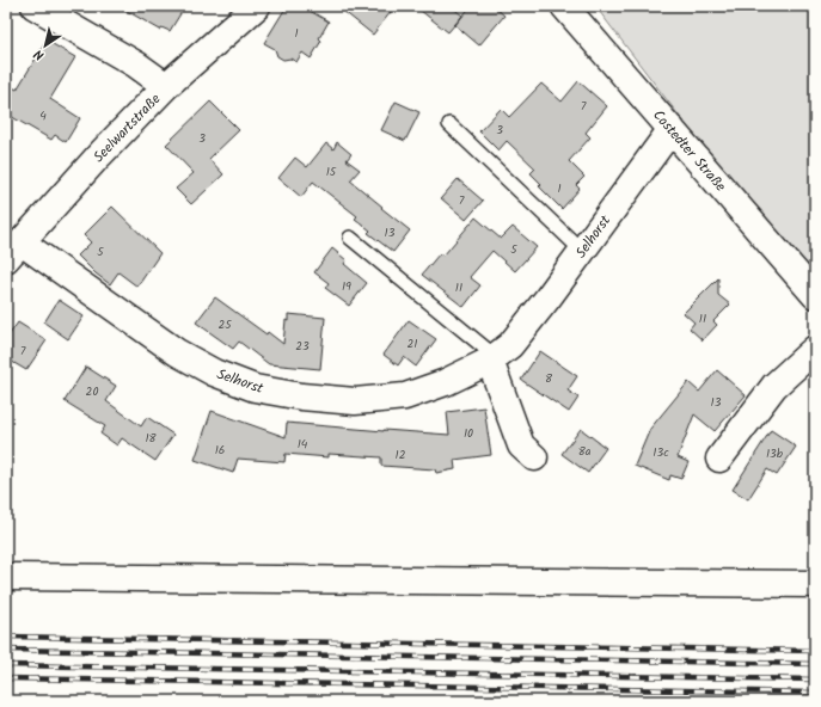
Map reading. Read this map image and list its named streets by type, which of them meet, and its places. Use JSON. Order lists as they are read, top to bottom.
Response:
{
  "streets": {
    "street": ["Seelwartstraße", "Costedter Straße", "Selhorst"]
  },
  "crossings": [
    ["Seelwartstraße", "Selhorst"],
    ["Costedter Straße", "Selhorst"]
  ],
  "house_numbers": [
    "1",
    "7",
    "4",
    "3",
    "3",
    "15",
    "1",
    "7",
    "13",
    "5",
    "5",
    "19",
    "11",
    "11",
    "25",
    "21",
    "23",
    "7",
    "8",
    "20",
    "13",
    "10",
    "18",
    "14",
    "16",
    "8a",
    "13c",
    "13b",
    "12"
  ],
  "north": "bottom left"
}
